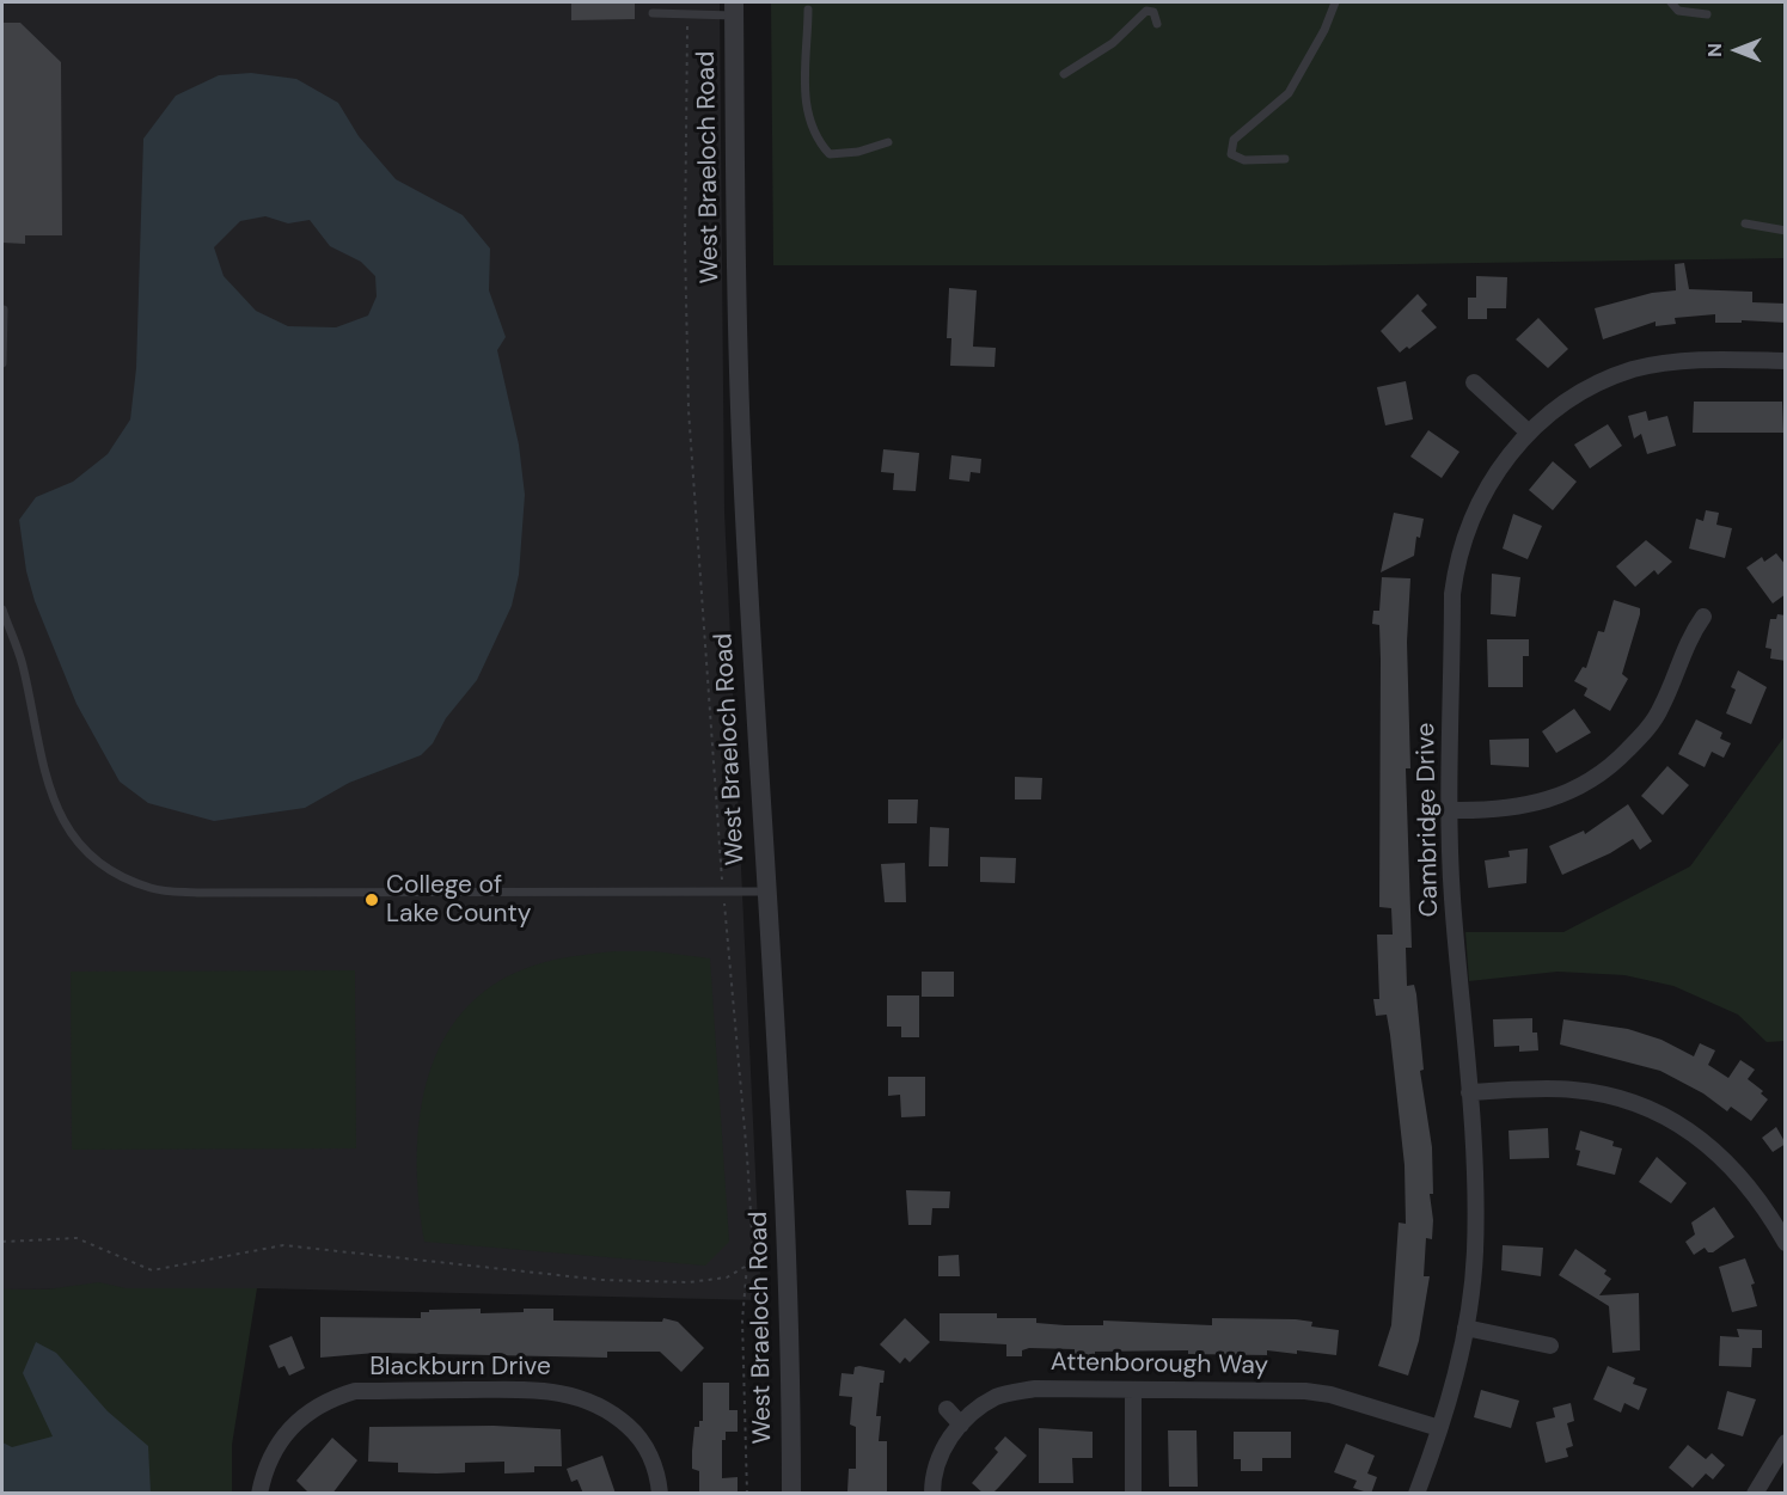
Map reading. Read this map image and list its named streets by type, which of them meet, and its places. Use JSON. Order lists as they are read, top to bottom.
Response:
{
  "streets": {
    "street": [
      "West Braeloch Road",
      "Cambridge Drive",
      "Attenborough Way",
      "Blackburn Drive"
    ]
  },
  "crossings": [
    ["Cambridge Drive", "Attenborough Way"]
  ],
  "places": ["College of Lake County"],
  "north": "left"
}
